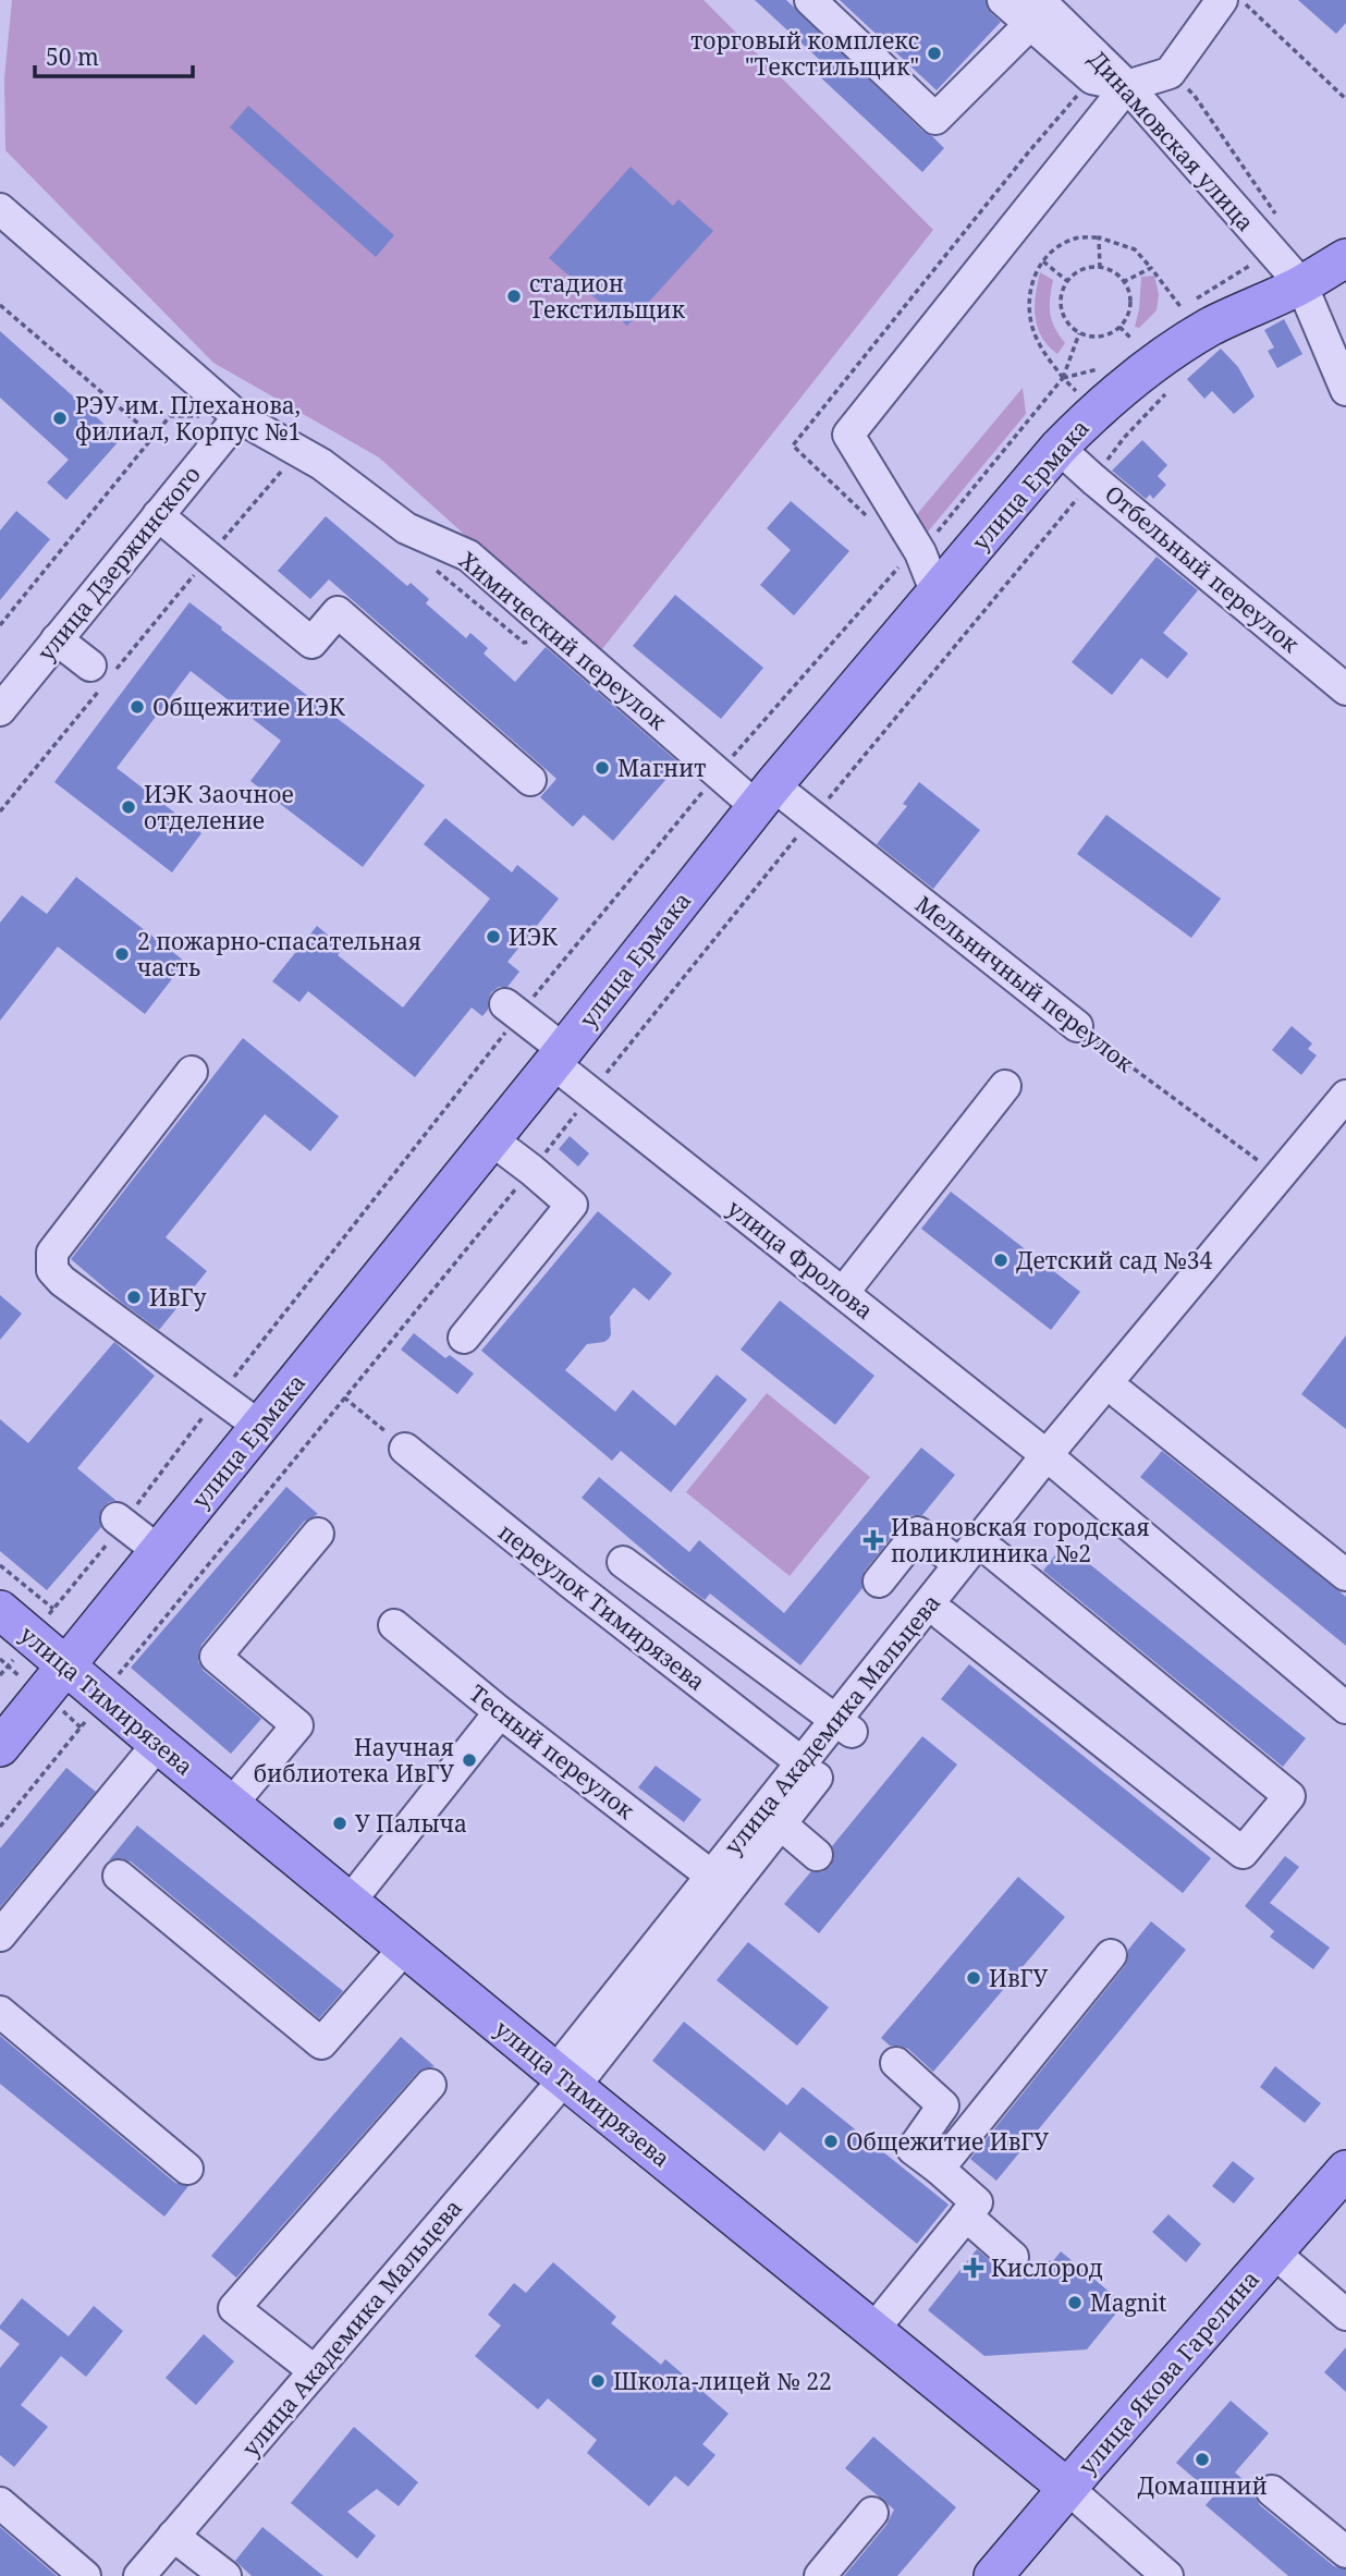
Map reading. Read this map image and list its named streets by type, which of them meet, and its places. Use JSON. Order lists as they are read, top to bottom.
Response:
{
  "streets": {
    "main road": ["улица Ермака", "улица Тимирязева", "улица Якова Гарелина"],
    "street": [
      "Динамовская улица",
      "улица Дзержинского",
      "Отбельный переулок",
      "Химический переулок",
      "Мельничный переулок",
      "улица Фролова",
      "переулок Тимирязева",
      "улица Академика Мальцева",
      "Тесный переулок"
    ]
  },
  "crossings": [
    ["Динамовская улица", "улица Ермака"],
    ["улица Ермака", "Отбельный переулок"],
    ["улица Ермака", "Химический переулок"],
    ["улица Ермака", "Мельничный переулок"],
    ["улица Ермака", "улица Фролова"],
    ["улица Ермака", "улица Тимирязева"],
    ["улица Дзержинского", "Химический переулок"],
    ["Химический переулок", "Мельничный переулок"],
    ["Мельничный переулок", "улица Академика Мальцева"],
    ["улица Фролова", "улица Академика Мальцева"],
    ["переулок Тимирязева", "улица Академика Мальцева"],
    ["улица Тимирязева", "улица Академика Мальцева"],
    ["улица Тимирязева", "улица Якова Гарелина"],
    ["улица Академика Мальцева", "Тесный переулок"]
  ],
  "places": {
    "other": [
      "торговый комплекс \"Текстильщик\"",
      "стадион Текстильщик",
      "РЭУ им. Плеханова, филиал, Корпус №1",
      "Общежитие ИЭК",
      "Магнит",
      "ИЭК Заочное отделение",
      "ИЭК",
      "2 пожарно-спасательная часть",
      "Детский сад №34",
      "ИвГу",
      "Научная библиотека ИвГУ",
      "У Палыча",
      "ИвГУ",
      "Общежитие ИвГУ",
      "Magnit",
      "Школа-лицей № 22",
      "Домашний"
    ],
    "health": ["Ивановская городская поликлиника №2", "Кислород"]
  },
  "scale_bar": "50 m"
}
